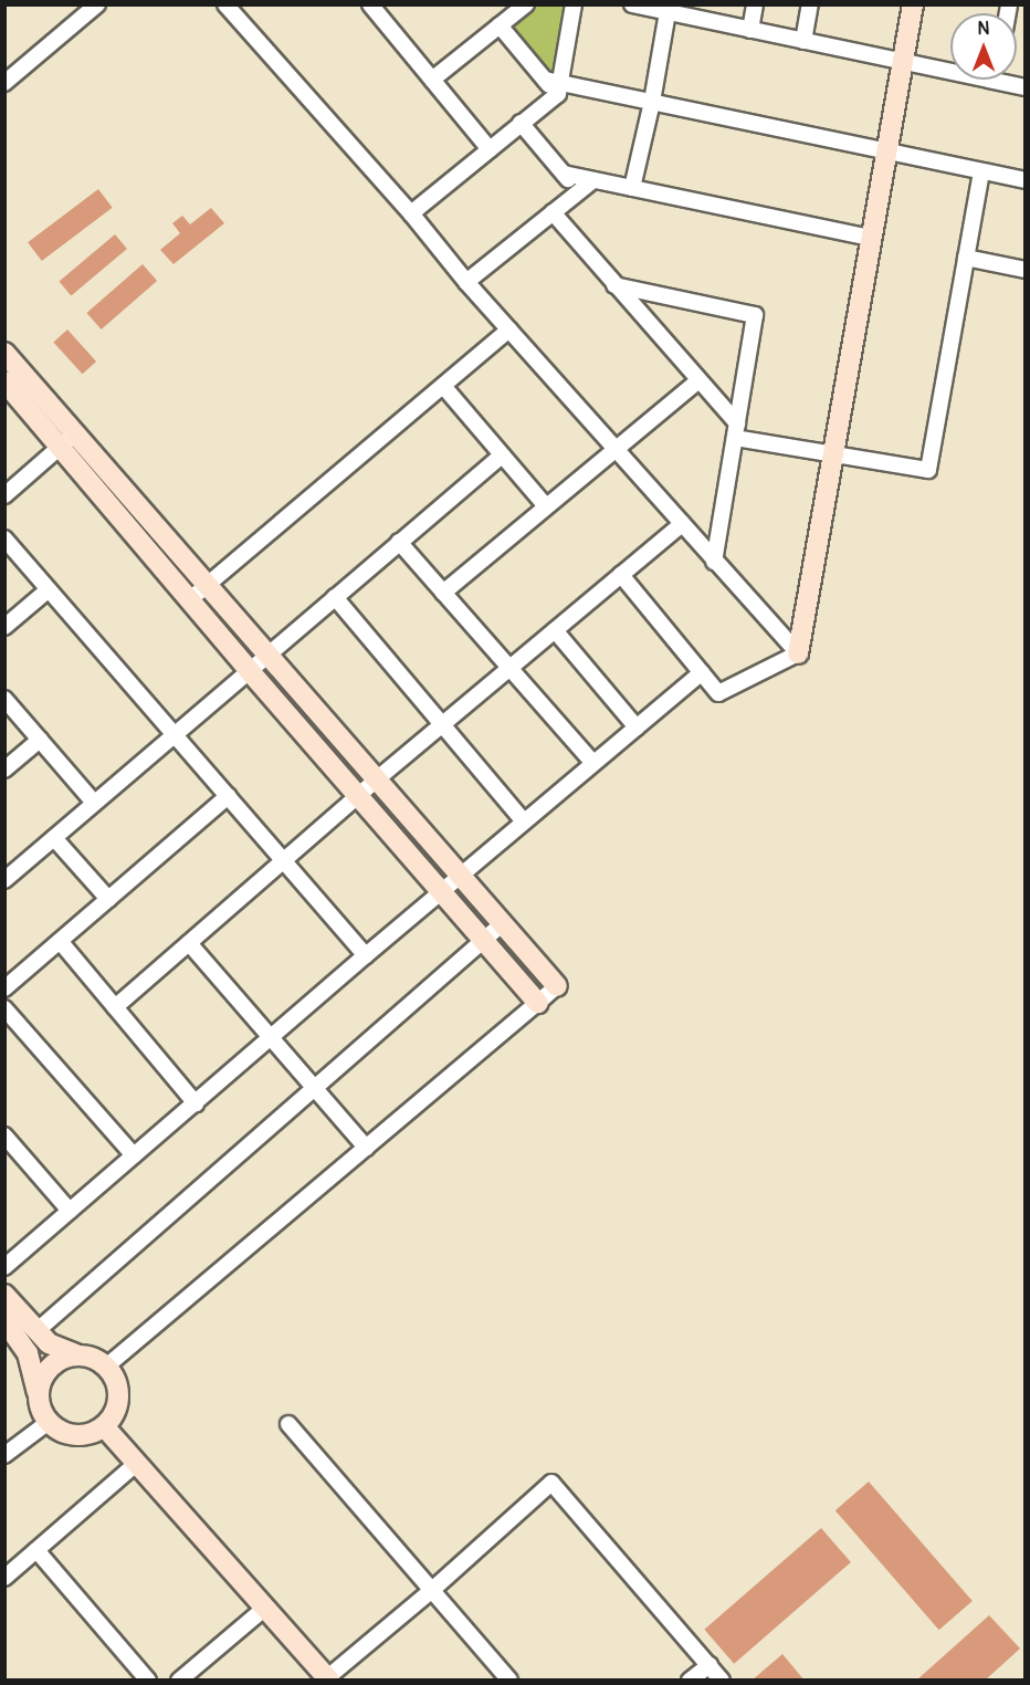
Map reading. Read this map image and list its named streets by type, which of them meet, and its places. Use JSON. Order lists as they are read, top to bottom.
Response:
{
  "north": "top"
}
